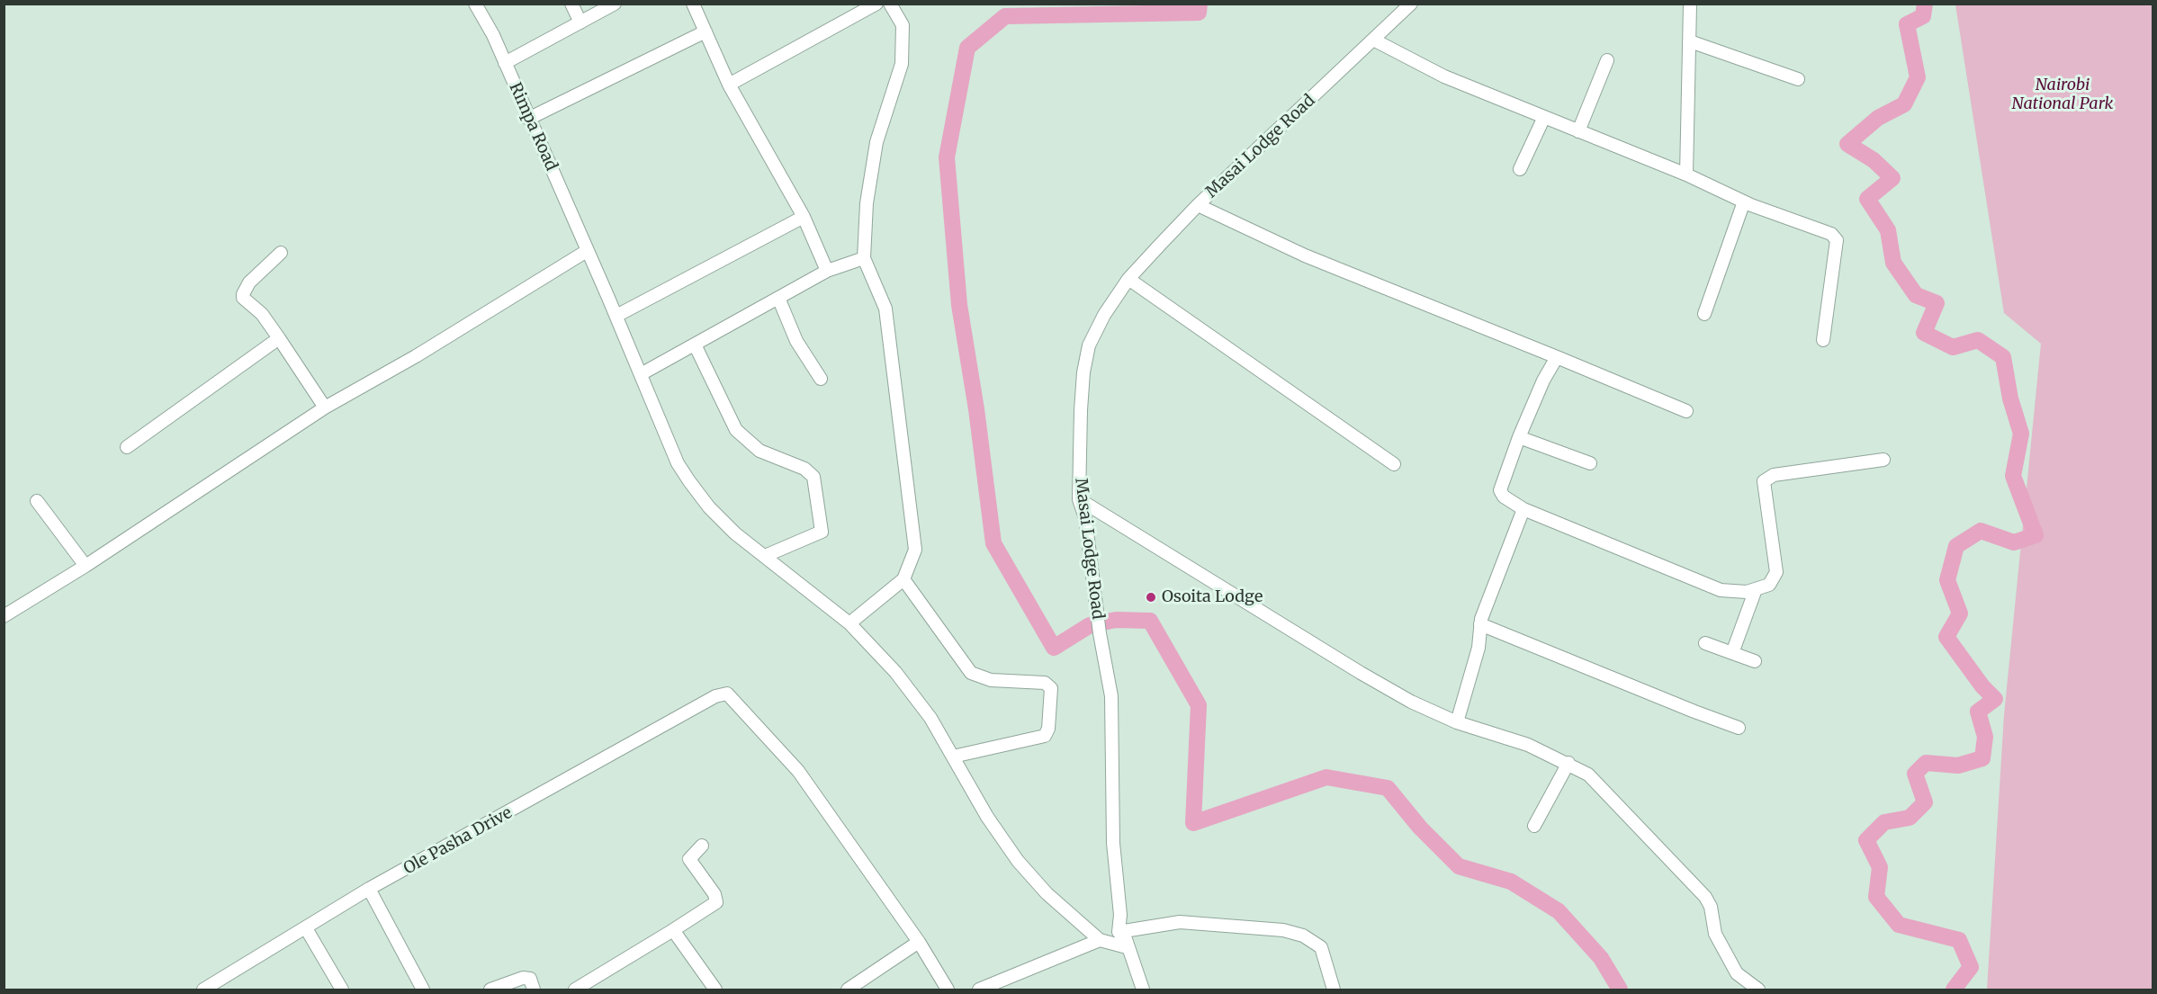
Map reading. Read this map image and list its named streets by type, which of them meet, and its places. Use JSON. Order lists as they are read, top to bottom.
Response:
{
  "streets": {
    "street": ["Rimpa Road", "Masai Lodge Road", "Ole Pasha Drive"]
  },
  "parks": ["Nairobi National Park"],
  "places": ["Osoita Lodge"]
}
